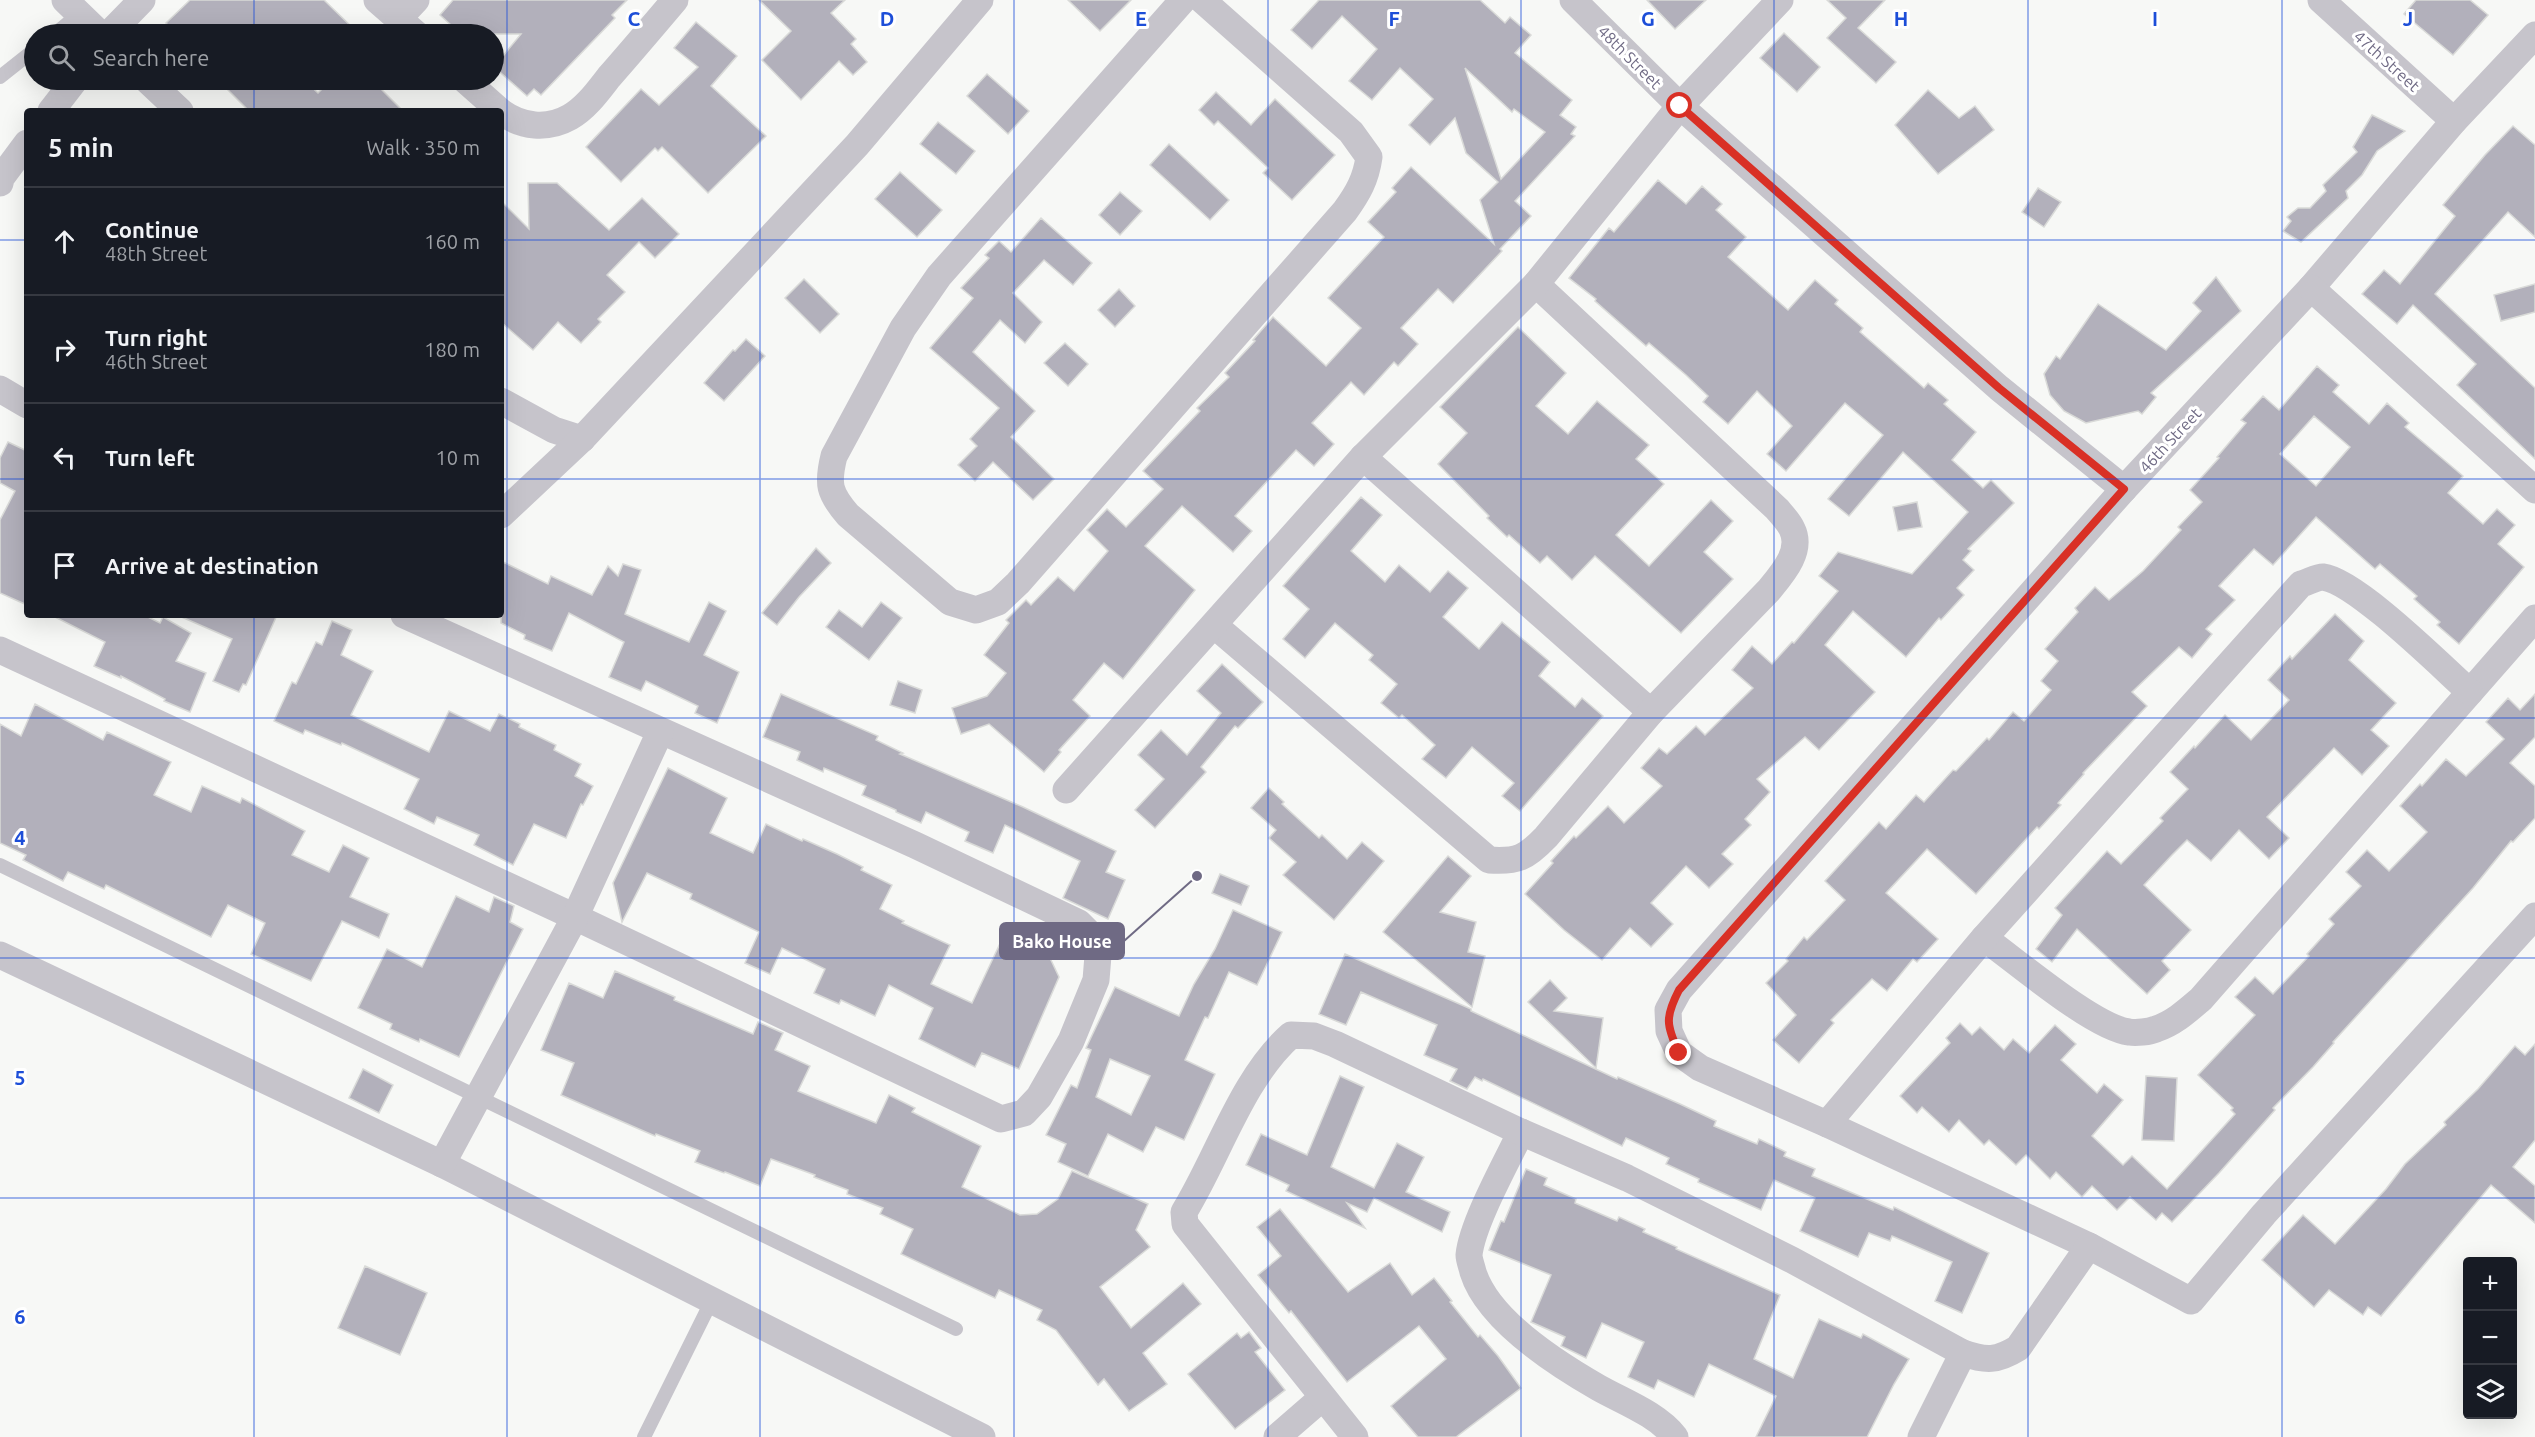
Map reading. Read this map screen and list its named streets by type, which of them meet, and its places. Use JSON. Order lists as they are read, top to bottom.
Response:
{
  "streets": {
    "street": ["48th Street", "47th Street", "46th Street"]
  },
  "crossings": [
    ["48th Street", "46th Street"],
    ["47th Street", "46th Street"]
  ],
  "places": ["Bako House"],
  "page": {
    "search": "Search here",
    "heading": ["5 min", "Walk · 350 m"],
    "list": [
      ["Continue", "48th Street", "160 m"],
      ["Turn right", "46th Street", "180 m"],
      ["Turn left", "10 m"],
      "Arrive at destination"
    ],
    "map_buttons": ["+", "−"]
  },
  "grid": {
    "columns": [
      "C",
      "D",
      "E",
      "F",
      "G",
      "H",
      "I",
      "J"
    ],
    "rows": ["4", "5", "6"]
  }
}
